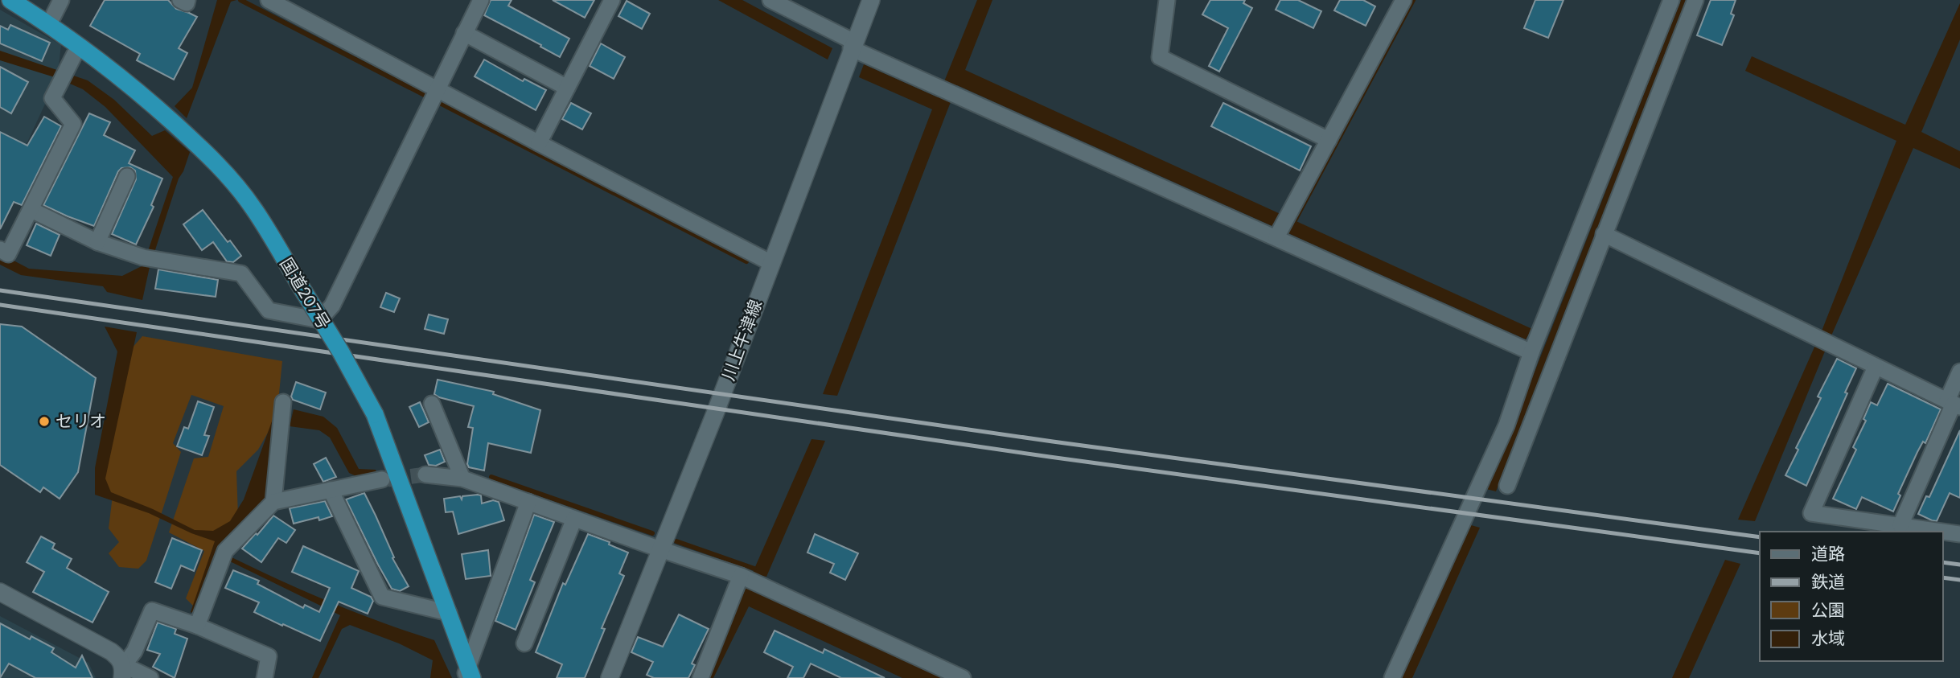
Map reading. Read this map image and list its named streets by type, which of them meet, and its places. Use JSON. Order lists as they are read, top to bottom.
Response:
{
  "streets": {
    "highway": ["国道207号"],
    "main road": ["川上牛津線"]
  },
  "places": ["セリオ"],
  "legend": [
    "道路",
    "鉄道",
    "公園",
    "水域"
  ]
}
